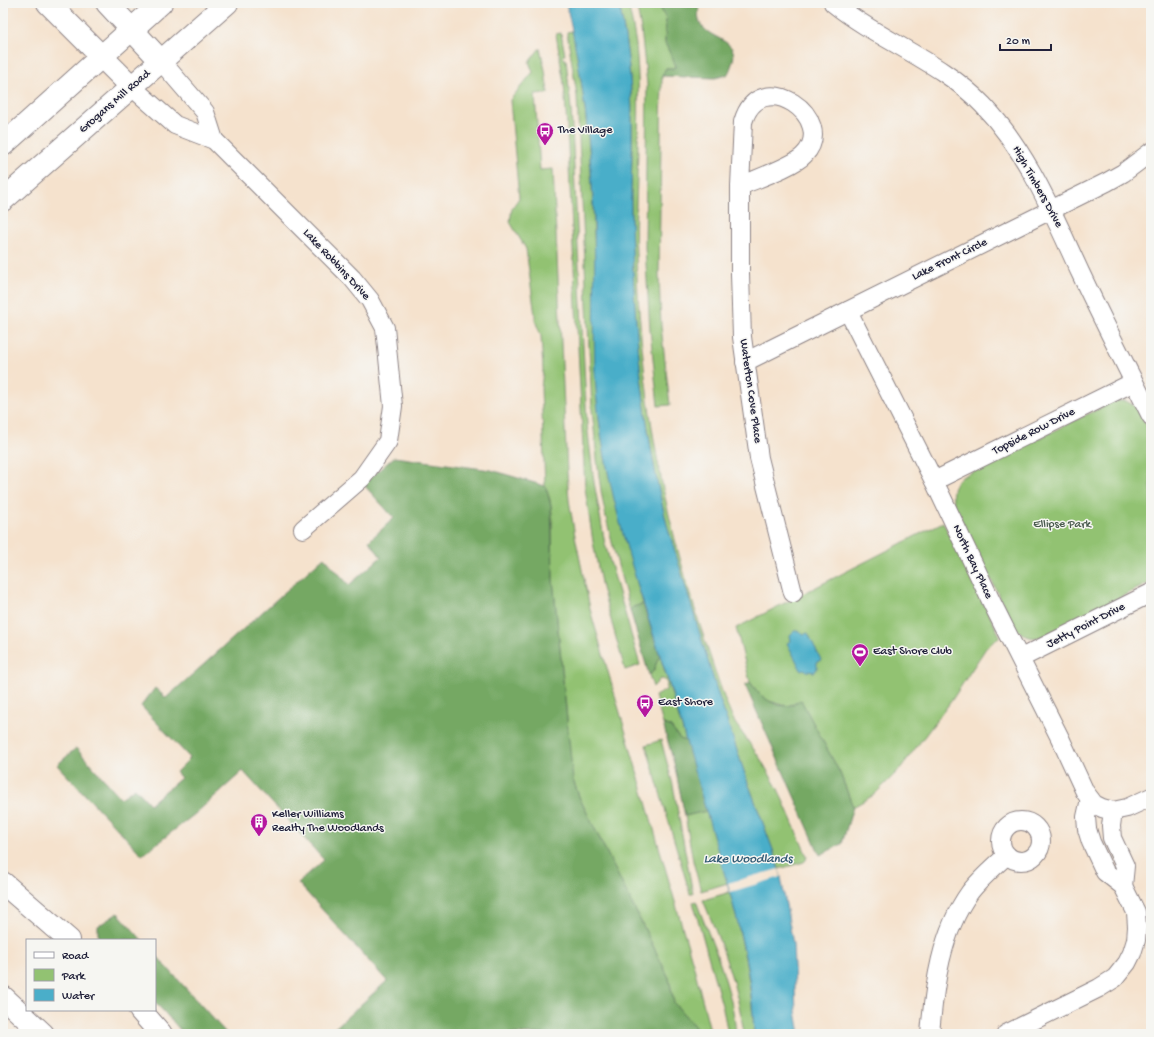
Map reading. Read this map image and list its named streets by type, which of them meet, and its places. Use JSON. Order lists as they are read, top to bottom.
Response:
{
  "streets": {
    "main road": ["Grogans Mill Road", "Lake Robbins Drive"],
    "street": [
      "High Timbers Drive",
      "Lake Front Circle",
      "Waterton Cove Place",
      "Topside Row Drive",
      "North Bay Place",
      "Jetty Point Drive"
    ]
  },
  "crossings": [
    ["Grogans Mill Road", "Lake Robbins Drive"],
    ["High Timbers Drive", "Lake Front Circle"],
    ["High Timbers Drive", "Topside Row Drive"],
    ["Lake Front Circle", "Waterton Cove Place"],
    ["Lake Front Circle", "North Bay Place"],
    ["Topside Row Drive", "North Bay Place"],
    ["North Bay Place", "Jetty Point Drive"]
  ],
  "water": ["Lake Woodlands"],
  "parks": ["Ellipse Park"],
  "places": {
    "bus stop": ["The Village", "East Shore"],
    "sports": ["East Shore Club"],
    "building": ["Keller Williams Realty The Woodlands"]
  },
  "legend": ["Road", "Park", "Water"],
  "scale_bar": "20 m"
}
